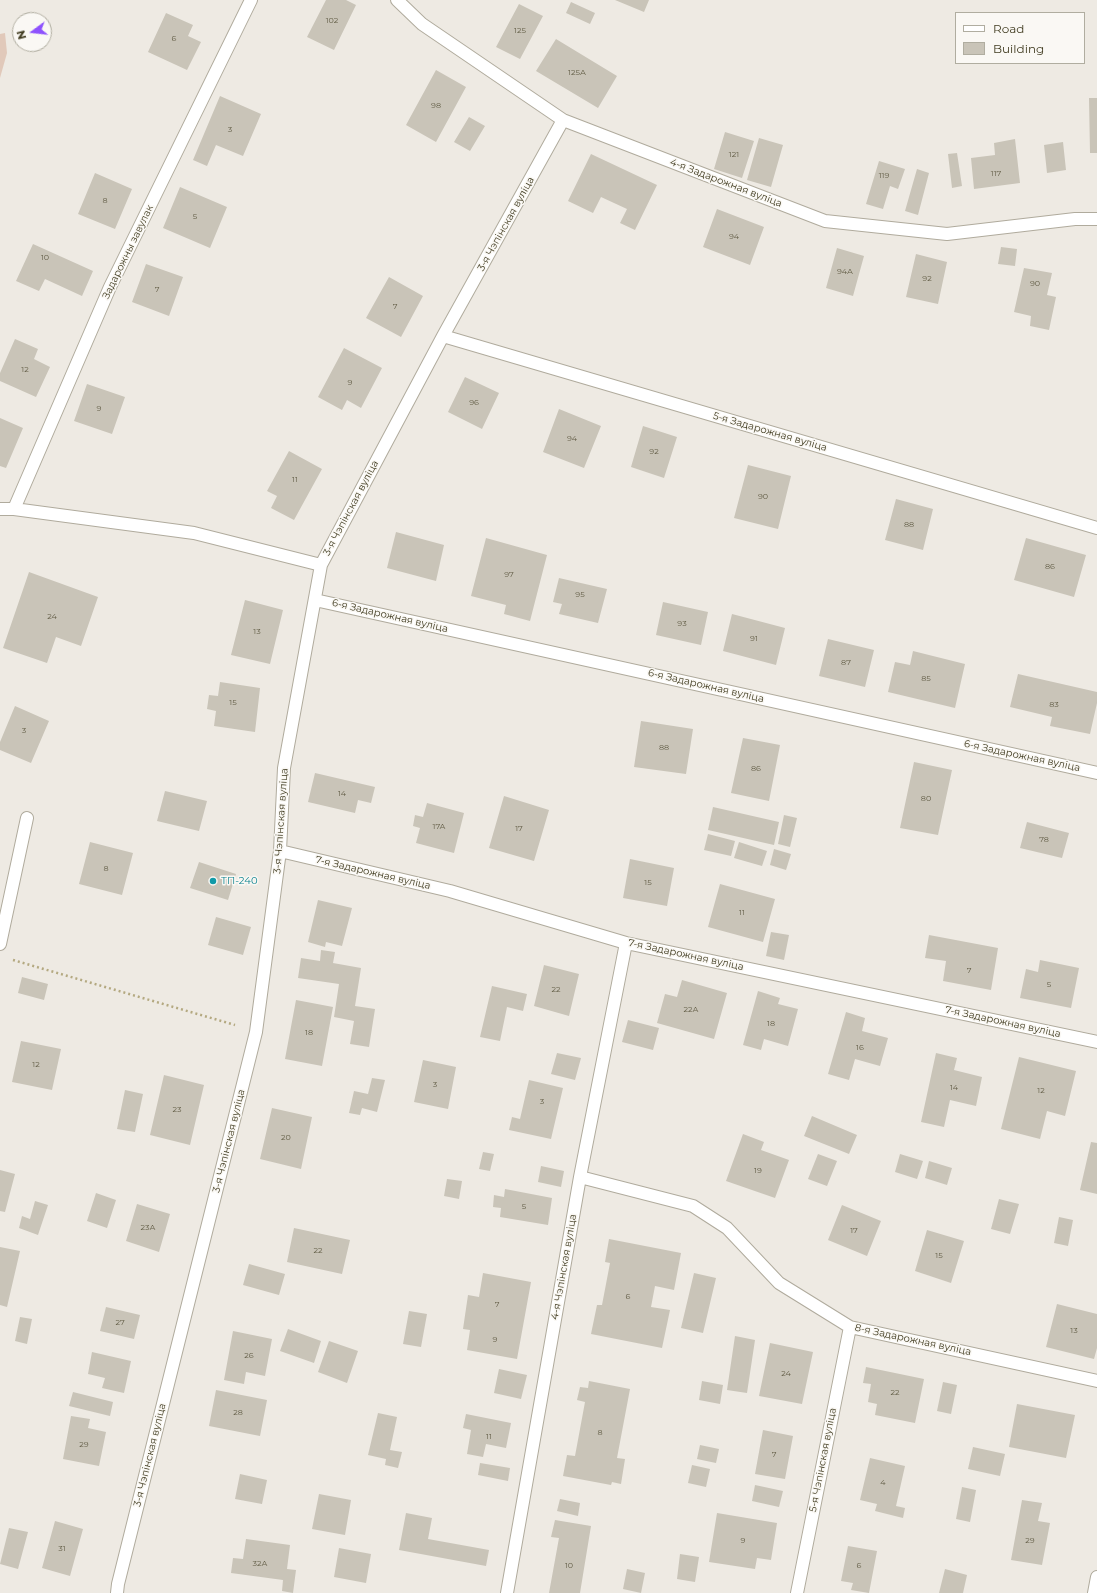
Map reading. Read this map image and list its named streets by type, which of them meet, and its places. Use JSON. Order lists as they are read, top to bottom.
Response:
{
  "streets": {
    "street": [
      "4-я Задарожная вуліца",
      "3-я Чэпінская вуліца",
      "Задарожны завулак",
      "5-я Задарожная вуліца",
      "6-я Задарожная вуліца",
      "7-я Задарожная вуліца",
      "4-я Чэпінская вуліца",
      "8-я Задарожная вуліца",
      "5-я Чэпінская вуліца"
    ]
  },
  "crossings": [
    ["4-я Задарожная вуліца", "3-я Чэпінская вуліца"],
    ["3-я Чэпінская вуліца", "5-я Задарожная вуліца"],
    ["3-я Чэпінская вуліца", "6-я Задарожная вуліца"],
    ["3-я Чэпінская вуліца", "7-я Задарожная вуліца"],
    ["7-я Задарожная вуліца", "4-я Чэпінская вуліца"],
    ["4-я Чэпінская вуліца", "8-я Задарожная вуліца"],
    ["8-я Задарожная вуліца", "5-я Чэпінская вуліца"]
  ],
  "places": ["ТП-240"],
  "house_numbers": [
    "102",
    "125",
    "6",
    "125А",
    "98",
    "3",
    "121",
    "117",
    "119",
    "8",
    "5",
    "94",
    "10",
    "94А",
    "92",
    "90",
    "7",
    "7",
    "12",
    "9",
    "96",
    "9",
    "94",
    "92",
    "11",
    "90",
    "88",
    "86",
    "97",
    "95",
    "24",
    "93",
    "13",
    "91",
    "87",
    "85",
    "15",
    "83",
    "3",
    "88",
    "86",
    "14",
    "80",
    "17А",
    "17",
    "78",
    "8",
    "15",
    "11",
    "7",
    "5",
    "22",
    "22А",
    "18",
    "18",
    "16",
    "12",
    "3",
    "14",
    "12",
    "3",
    "23",
    "20",
    "19",
    "5",
    "23А",
    "17",
    "22",
    "15",
    "6",
    "7",
    "27",
    "13",
    "9",
    "26",
    "24",
    "22",
    "28",
    "8",
    "11",
    "29",
    "7",
    "4",
    "9",
    "29",
    "31",
    "32А",
    "10",
    "6"
  ],
  "legend": ["Road", "Building"],
  "north": "left"
}
